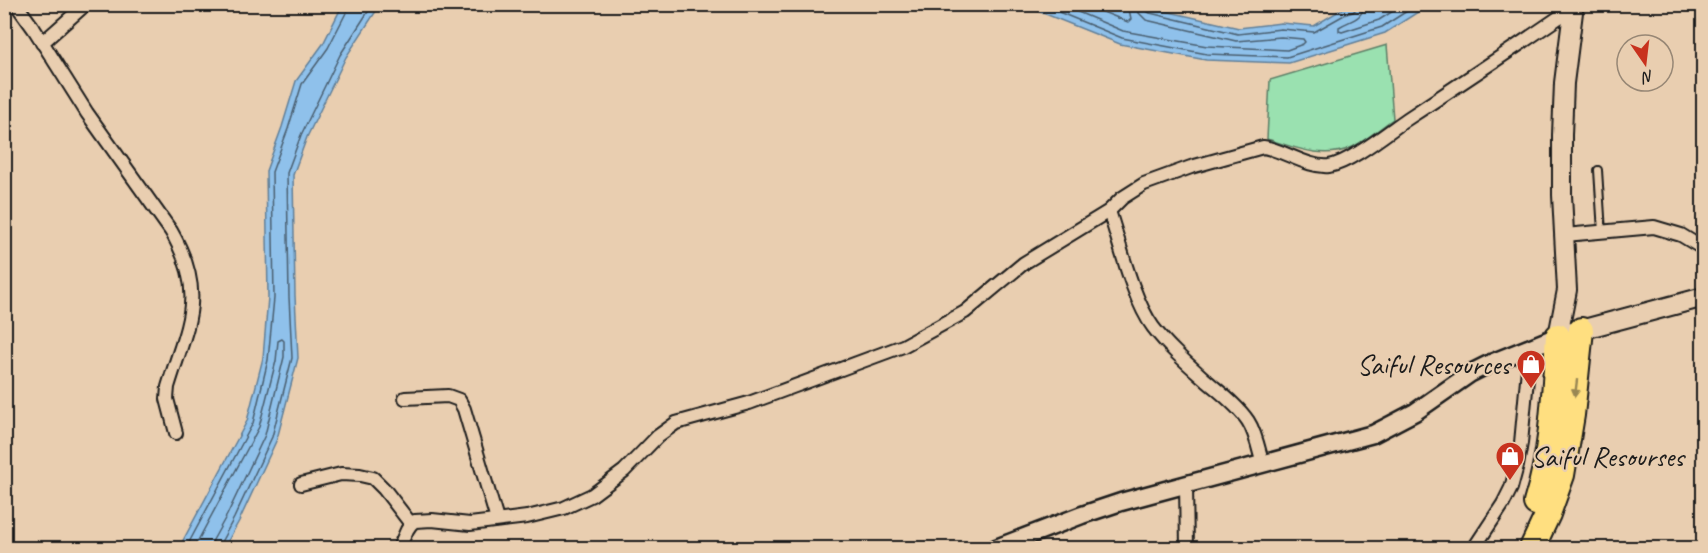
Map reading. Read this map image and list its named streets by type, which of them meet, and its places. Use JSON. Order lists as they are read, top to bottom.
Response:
{
  "places": {
    "shop": ["Saiful Resources", "Saiful Resourses"]
  },
  "north": "bottom"
}
